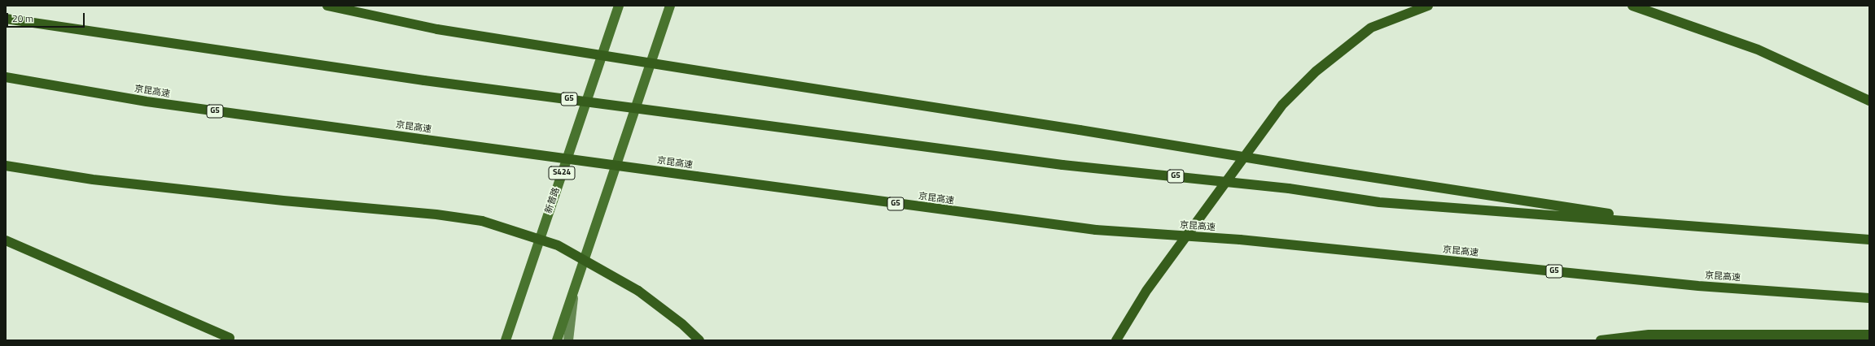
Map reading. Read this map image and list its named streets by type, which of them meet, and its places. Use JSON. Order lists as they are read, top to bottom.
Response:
{
  "streets": {
    "highway": ["京昆高速", "G5"],
    "main road": ["S424", "新普路"]
  },
  "scale_bar": "20 m"
}
